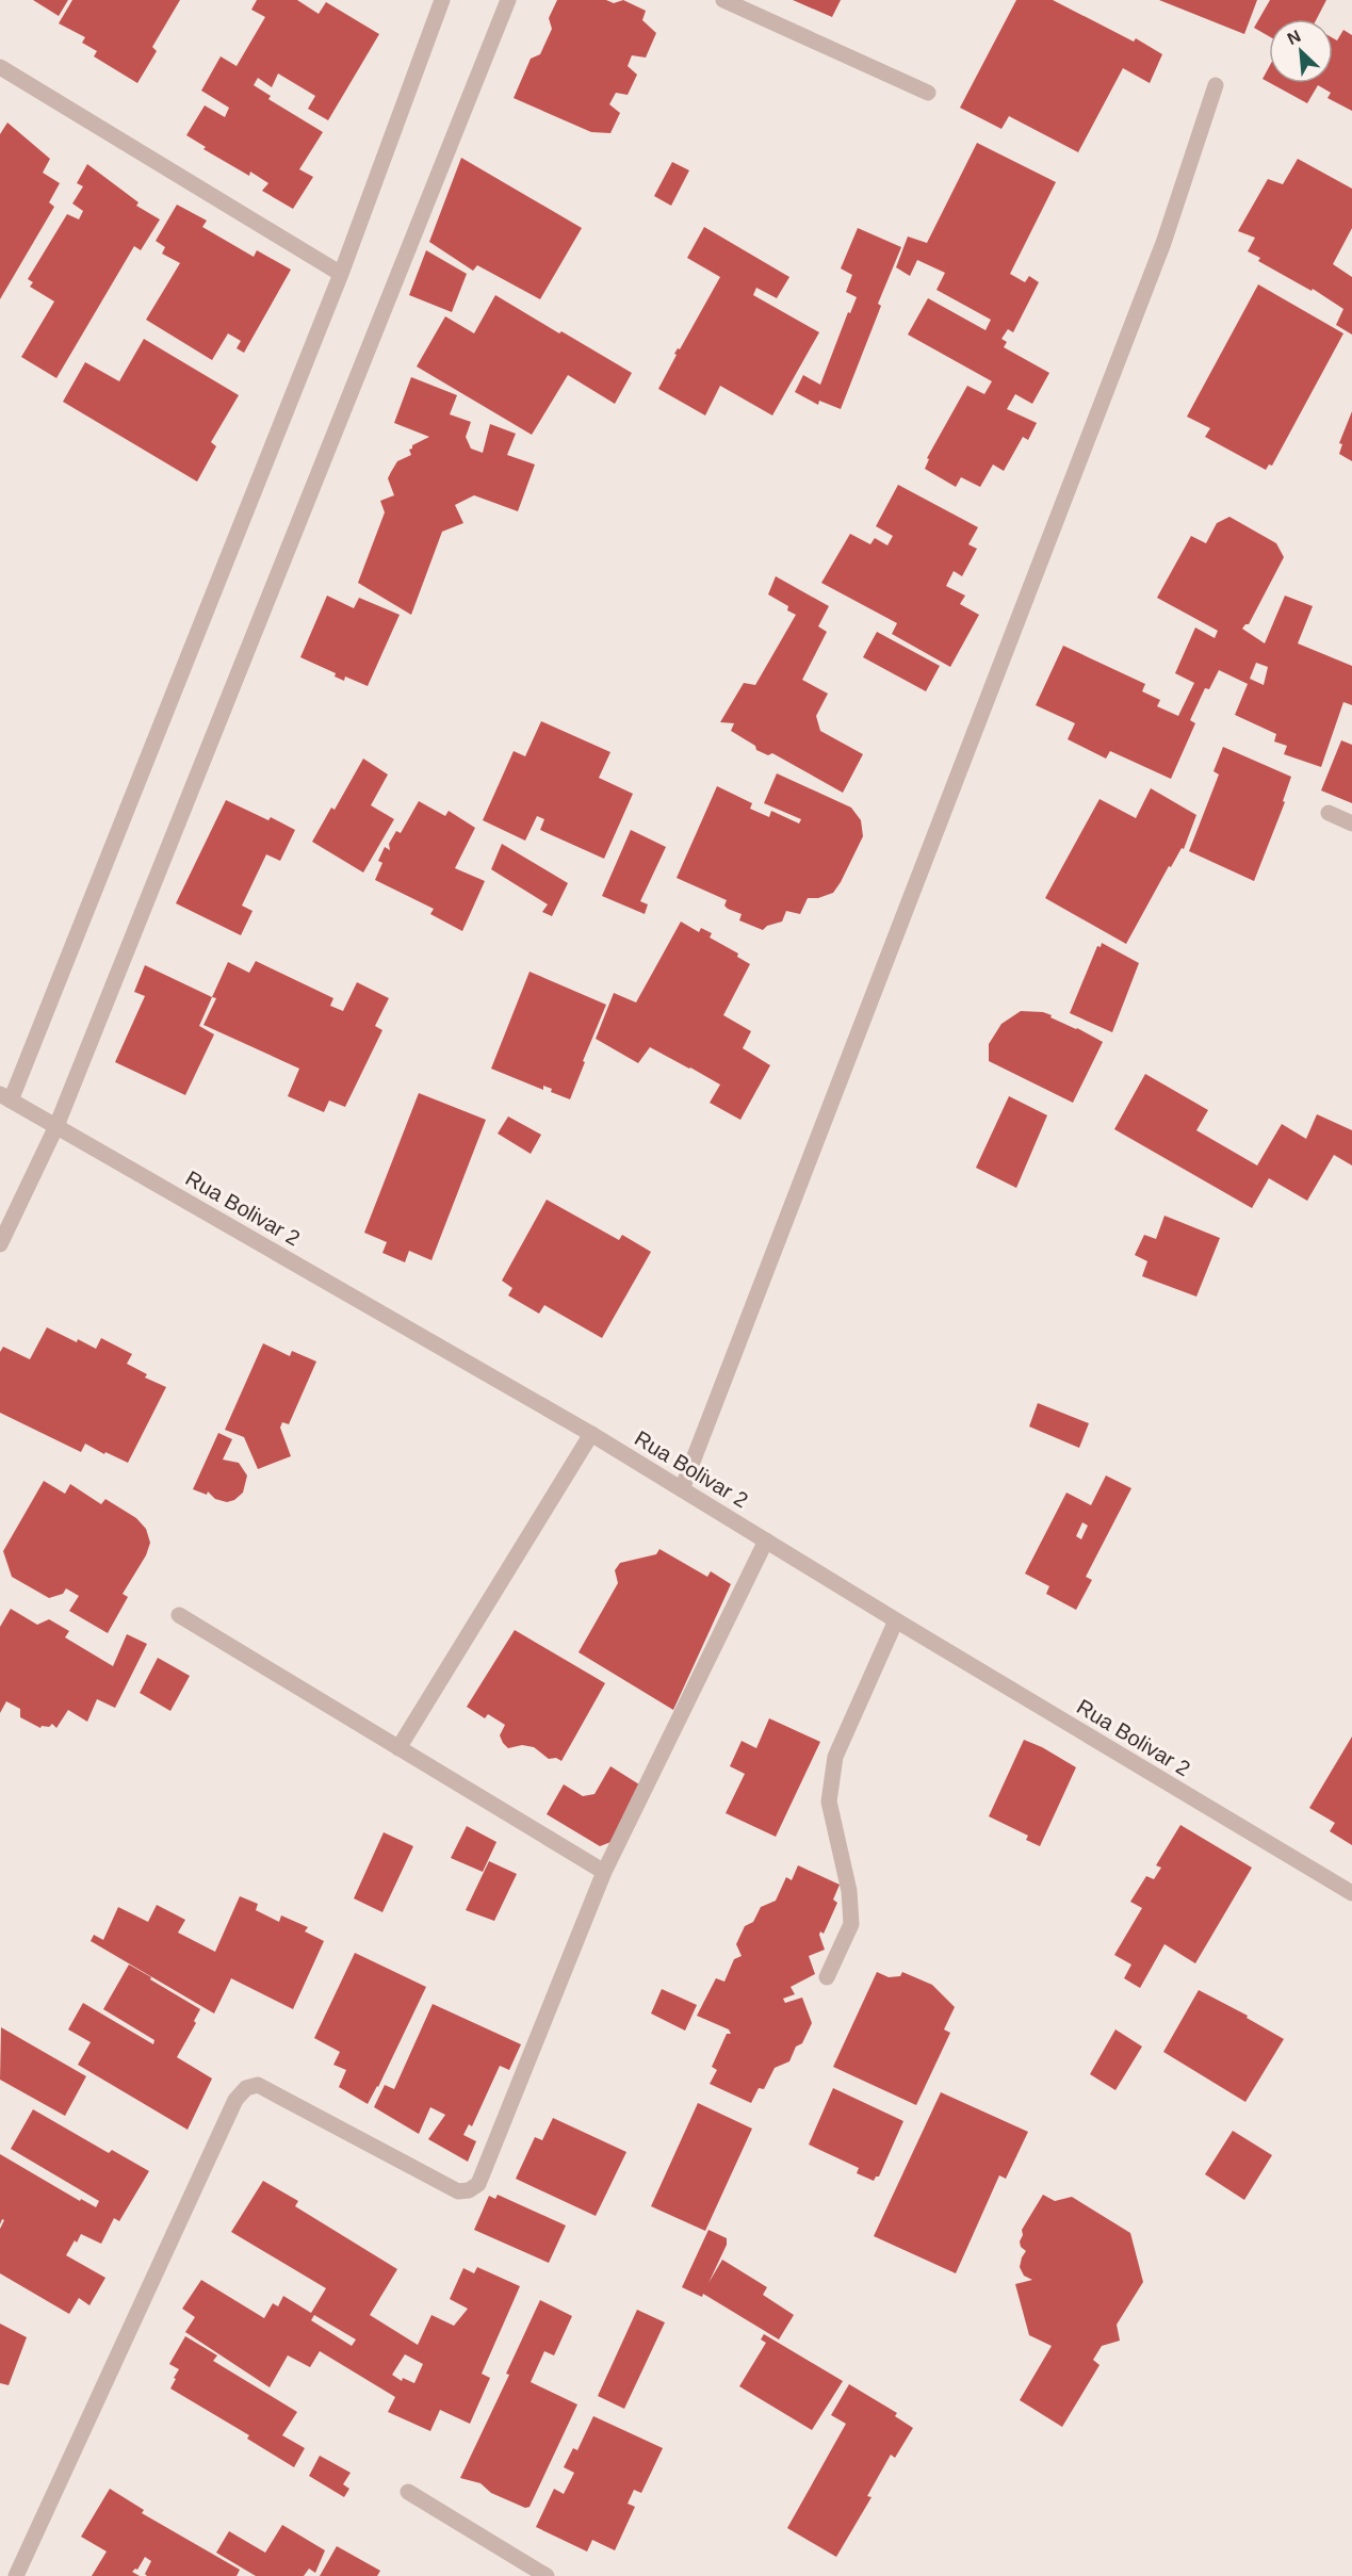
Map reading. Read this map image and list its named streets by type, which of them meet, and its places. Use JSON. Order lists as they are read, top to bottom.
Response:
{
  "streets": {
    "street": ["Rua Bolivar 2"]
  },
  "north": "top left"
}
